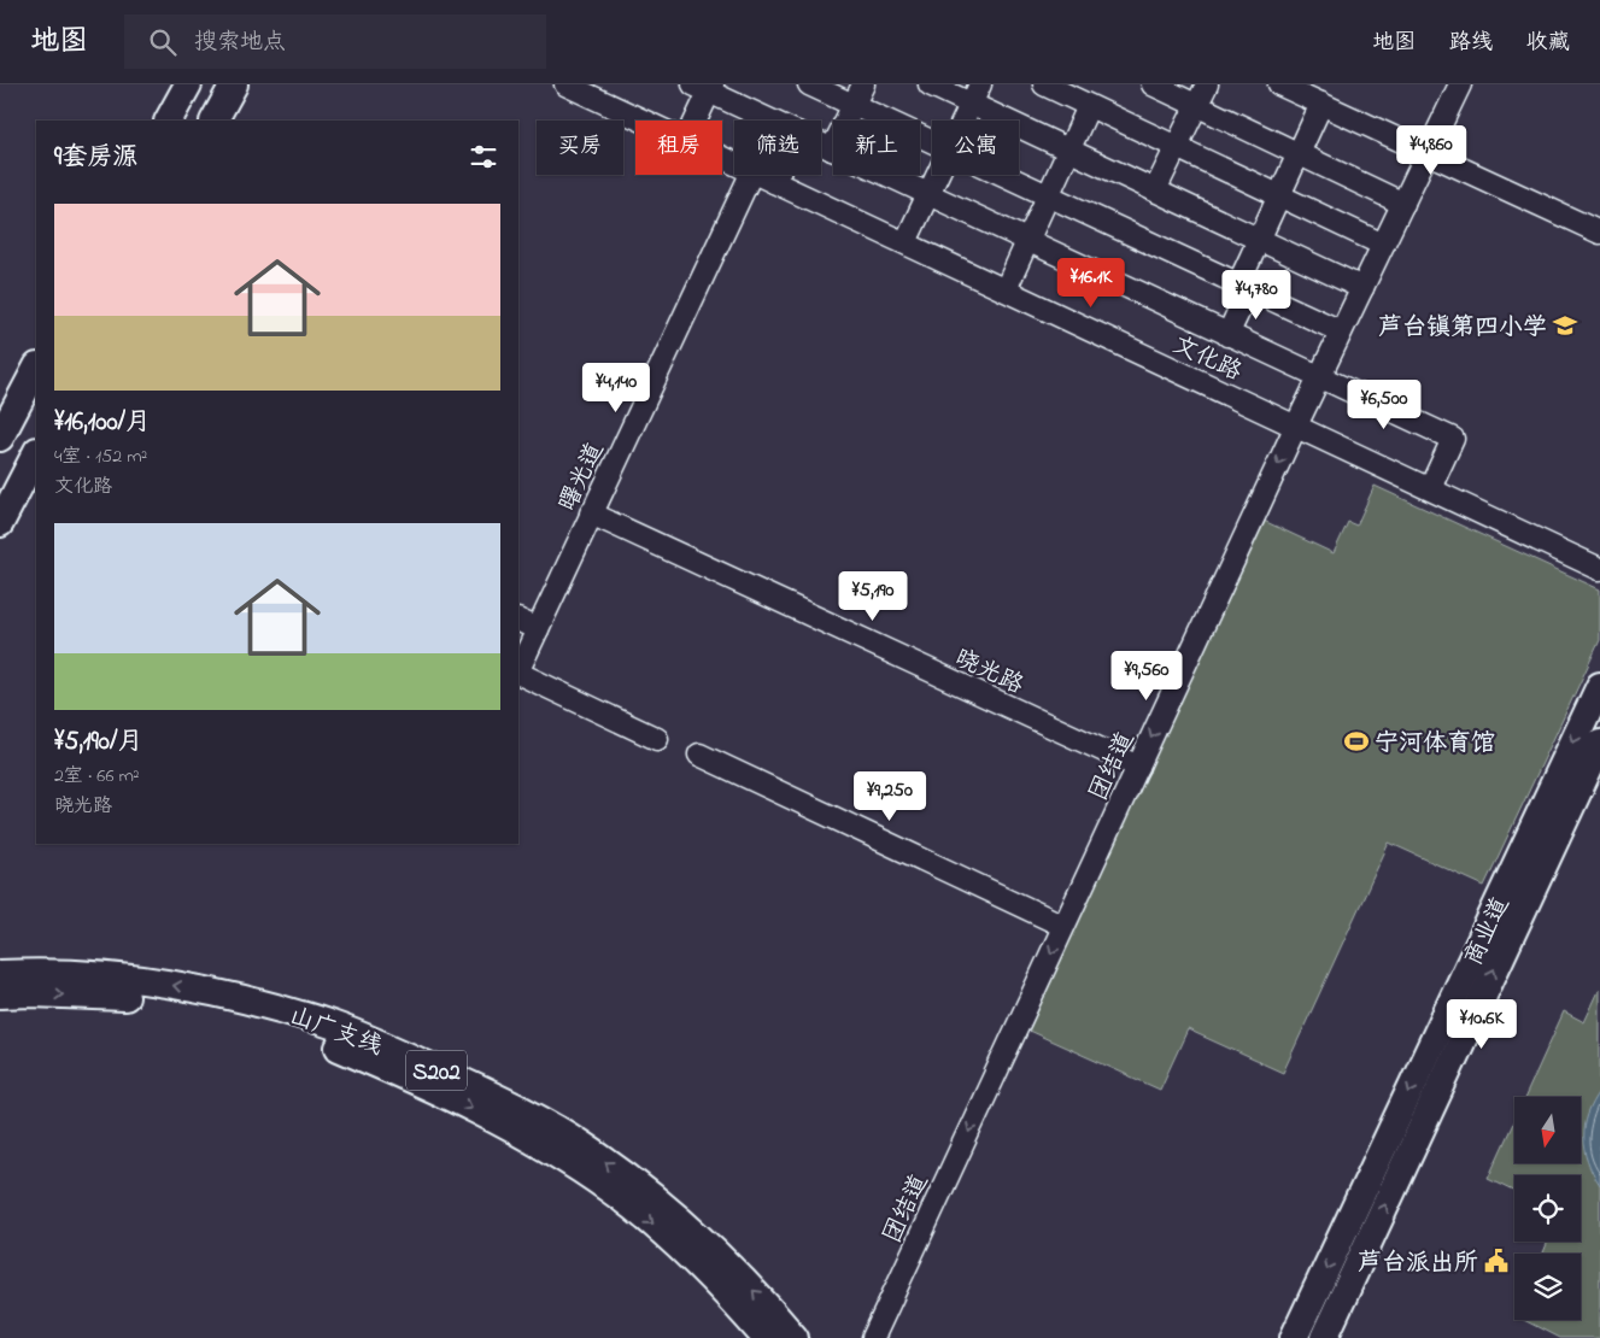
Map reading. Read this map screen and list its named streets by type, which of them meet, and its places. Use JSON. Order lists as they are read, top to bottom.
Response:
{
  "streets": {
    "main road": ["商业道", "山广支线", "S202"],
    "street": [
      "文化路",
      "曙光道",
      "晓光路",
      "团结道"
    ]
  },
  "crossings": [
    ["文化路", "团结道"],
    ["曙光道", "晓光路"],
    ["晓光路", "团结道"]
  ],
  "one_way": ["团结道"],
  "places": {
    "school or university": ["芦台镇第四小学"],
    "sports": ["宁河体育馆"],
    "public building": ["芦台派出所"]
  },
  "north": "bottom",
  "page": {
    "header": "地图",
    "search": "搜索地点",
    "nav": ["地图", "路线", "收藏"],
    "chip": [
      "买房",
      "租房",
      "筛选",
      "新上",
      "公寓"
    ],
    "heading": "9套房源",
    "price": [
      "¥4,860",
      "¥16.1K",
      "¥4,780",
      "¥4,140",
      "¥6,500",
      "¥5,190",
      "¥9,560",
      "¥9,250",
      "¥10.6K"
    ],
    "list": [
      {
        "name": "¥16,100/月",
        "note": "4室 · 152 m² · 文化路"
      },
      {
        "name": "¥5,190/月",
        "note": "2室 · 66 m² · 晓光路"
      }
    ]
  }
}
